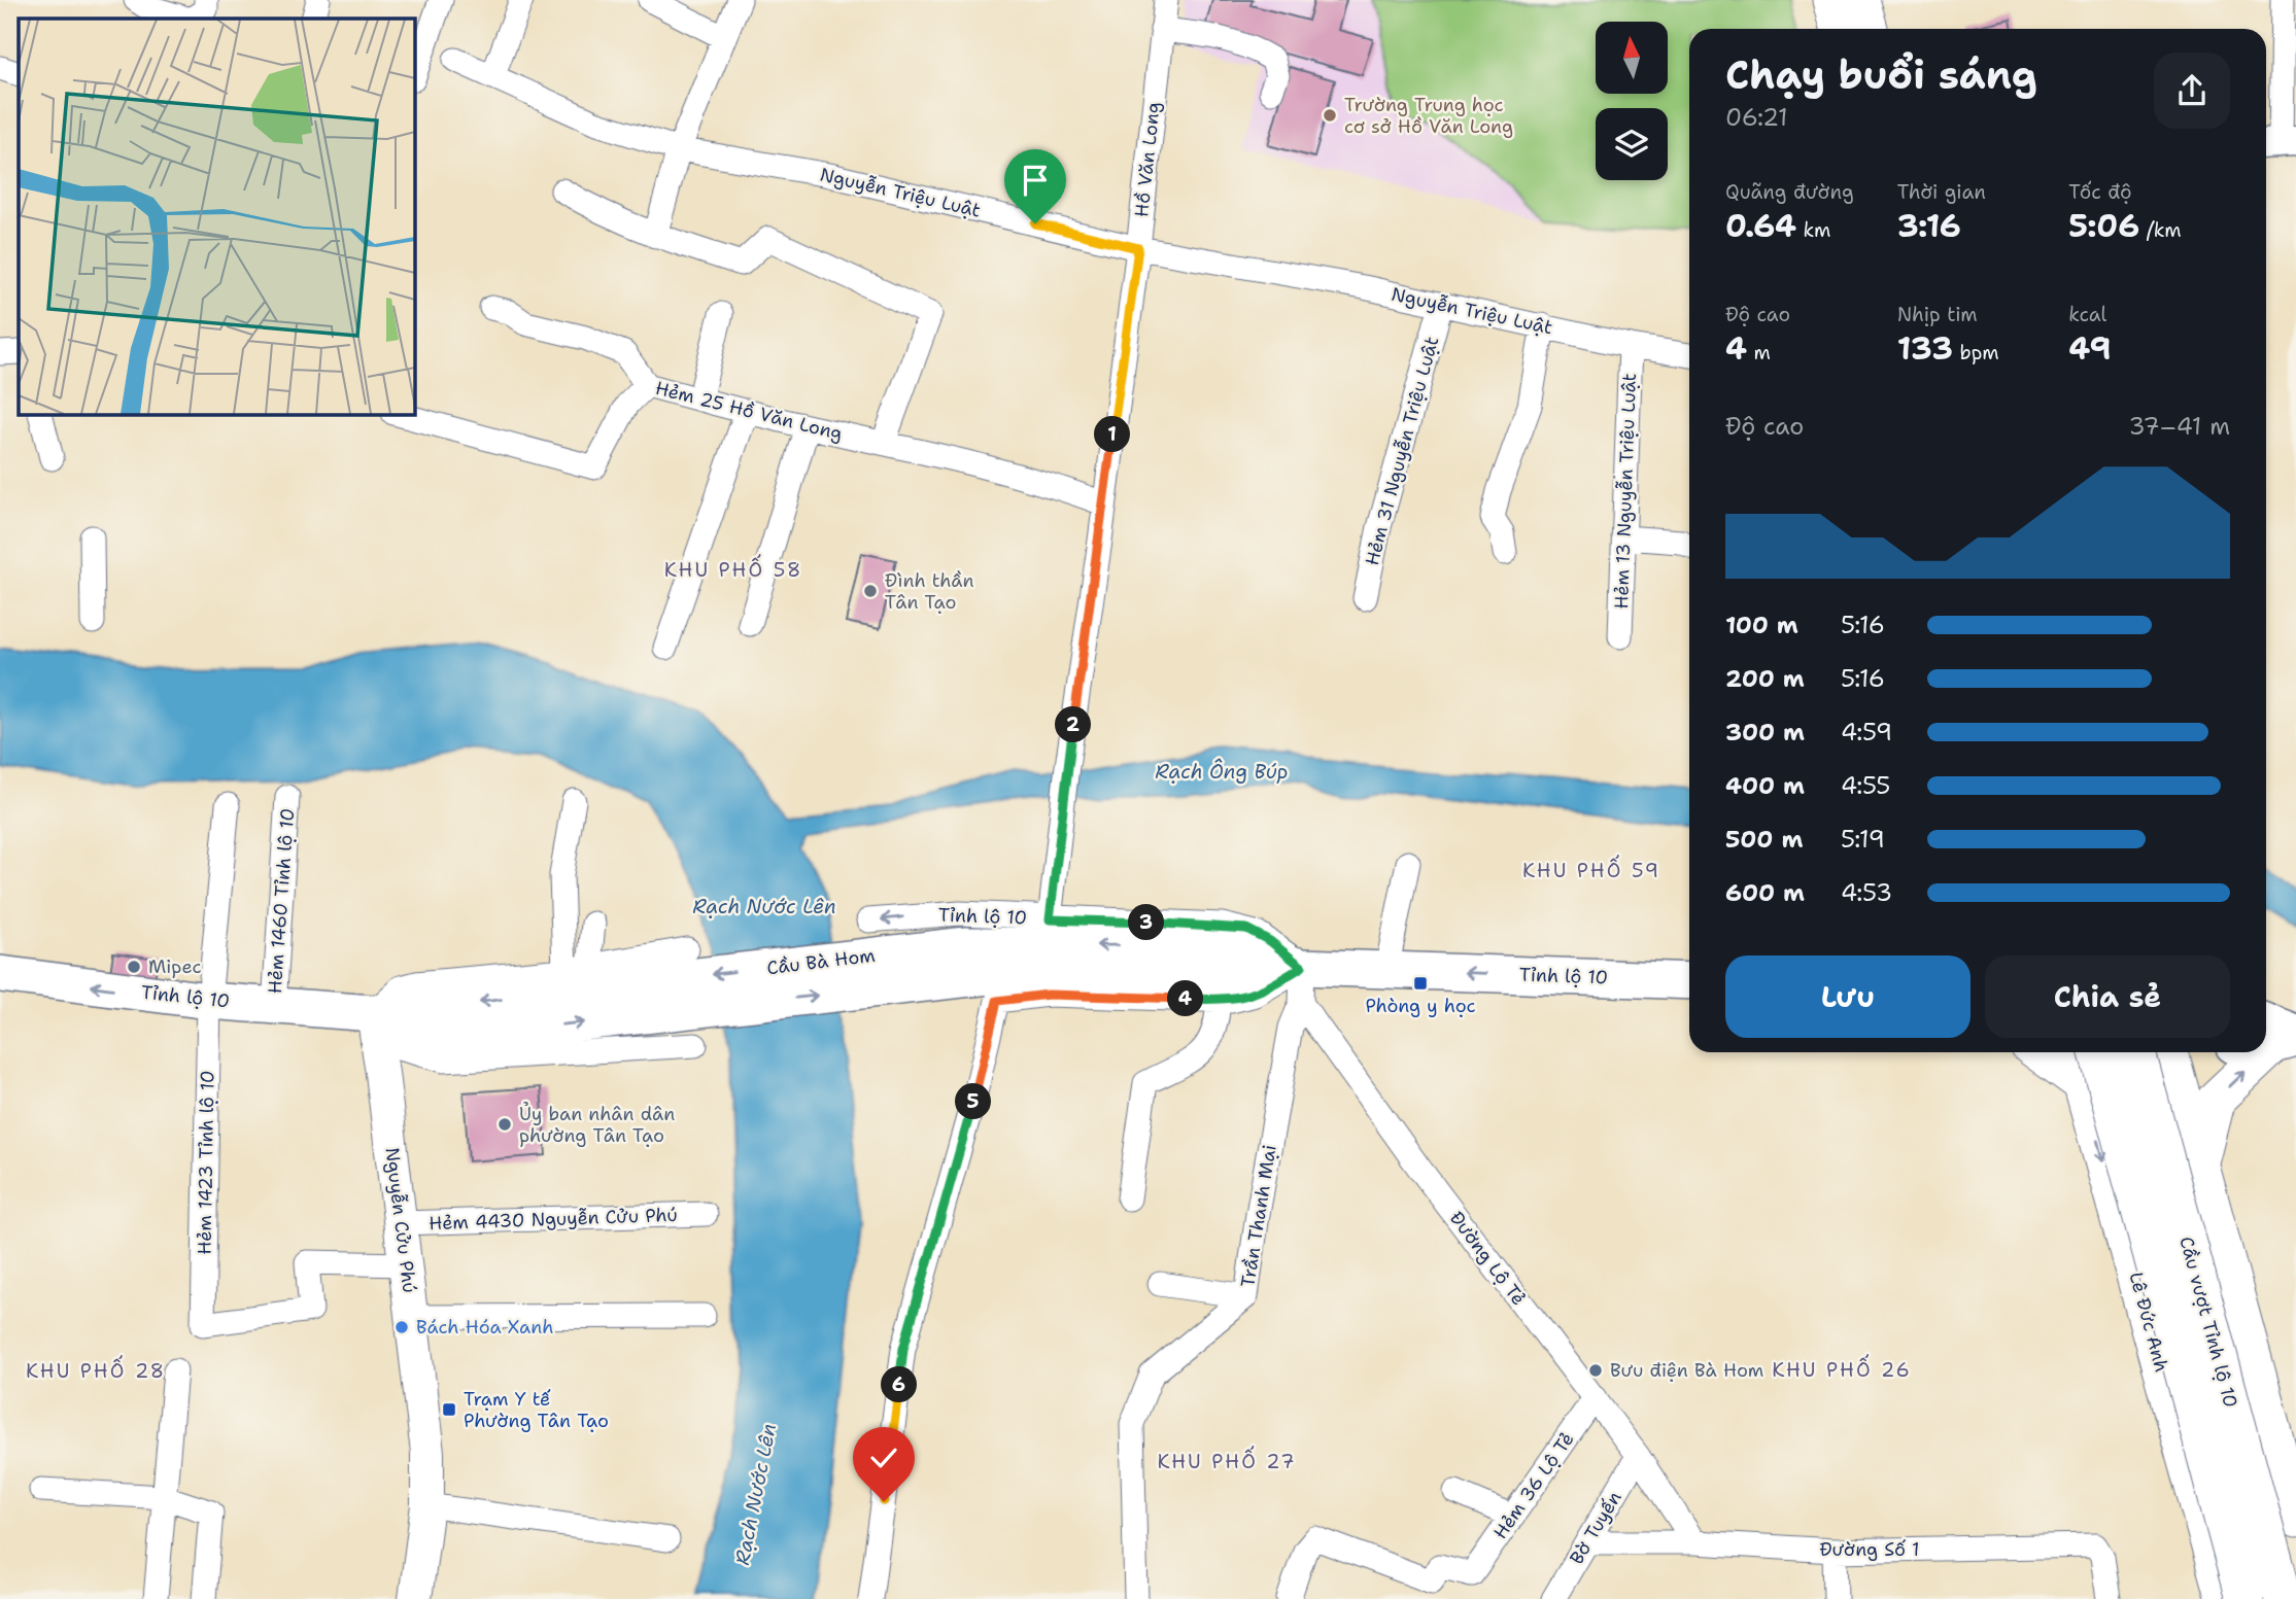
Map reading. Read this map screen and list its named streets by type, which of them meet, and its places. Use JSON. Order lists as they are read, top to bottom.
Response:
{
  "streets": {
    "highway": ["Lê Đức Anh", "Cầu vượt Tỉnh lộ 10"],
    "main road": ["Tỉnh lộ 10", "Cầu Bà Hom", "Nguyễn Cửu Phú"],
    "street": [
      "Hồ Văn Long",
      "Nguyễn Triệu Luật",
      "Hẻm 25 Hồ Văn Long",
      "Hẻm 31 Nguyễn Triệu Luật",
      "Hẻm 13 Nguyễn Triệu Luật",
      "Hẻm 1460 Tỉnh lộ 10",
      "Hẻm 1423 Tỉnh lộ 10",
      "Trần Thanh Mại",
      "Hẻm 4430 Nguyễn Cửu Phú",
      "Đường Lộ Tẻ",
      "Hẻm 36 Lộ Tẻ",
      "Bờ Tuyến",
      "Đường Số 1"
    ]
  },
  "crossings": [
    ["Hồ Văn Long", "Nguyễn Triệu Luật"],
    ["Hồ Văn Long", "Hẻm 25 Hồ Văn Long"],
    ["Hồ Văn Long", "Tỉnh lộ 10"],
    ["Nguyễn Triệu Luật", "Hẻm 31 Nguyễn Triệu Luật"],
    ["Nguyễn Triệu Luật", "Hẻm 13 Nguyễn Triệu Luật"],
    ["Hẻm 1460 Tỉnh lộ 10", "Tỉnh lộ 10"],
    ["Tỉnh lộ 10", "Cầu Bà Hom"],
    ["Tỉnh lộ 10", "Hẻm 1423 Tỉnh lộ 10"],
    ["Tỉnh lộ 10", "Nguyễn Cửu Phú"],
    ["Hẻm 1423 Tỉnh lộ 10", "Nguyễn Cửu Phú"],
    ["Trần Thanh Mại", "Đường Lộ Tẻ"],
    ["Hẻm 4430 Nguyễn Cửu Phú", "Nguyễn Cửu Phú"],
    ["Đường Lộ Tẻ", "Hẻm 36 Lộ Tẻ"],
    ["Đường Lộ Tẻ", "Bờ Tuyến"],
    ["Đường Lộ Tẻ", "Đường Số 1"],
    ["Bờ Tuyến", "Đường Số 1"]
  ],
  "one_way": ["Tỉnh lộ 10"],
  "districts": [
    "KHU PHỐ 58",
    "KHU PHỐ 59",
    "KHU PHỐ 26",
    "KHU PHỐ 28",
    "KHU PHỐ 27"
  ],
  "water": ["Rạch Ông Búp", "Rạch Nước Lên"],
  "places": {
    "other": [
      "Trường Trung học cơ sở Hồ Văn Long",
      "Đình thần Tân Tạo",
      "Mipec",
      "Ủy ban nhân dân phường Tân Tạo",
      "Bách Hóa Xanh",
      "Bưu điện Bà Hom"
    ],
    "transit": ["Phòng y học", "Trạm Y tế Phường Tân Tạo"]
  },
  "north": "top",
  "page": {
    "heading": ["Chạy buổi sáng", "06:21"],
    "stats": [
      ["Quãng đường", "0.64 km"],
      ["Thời gian", "3:16"],
      ["Tốc độ", "5:06 /km"],
      ["Độ cao", "4 m"],
      ["Nhịp tim", "133 bpm"],
      ["kcal", "49"]
    ],
    "chart": ["Độ cao", "37–41 m"],
    "pins": [
      "1",
      "2",
      "3",
      "4",
      "5",
      "6"
    ],
    "list": [
      {
        "name": "100 m",
        "note": "5:16"
      },
      {
        "name": "200 m",
        "note": "5:16"
      },
      {
        "name": "300 m",
        "note": "4:59"
      },
      {
        "name": "400 m",
        "note": "4:55"
      },
      {
        "name": "500 m",
        "note": "5:19"
      },
      {
        "name": "600 m",
        "note": "4:53"
      }
    ],
    "buttons": ["Lưu", "Chia sẻ"]
  }
}
